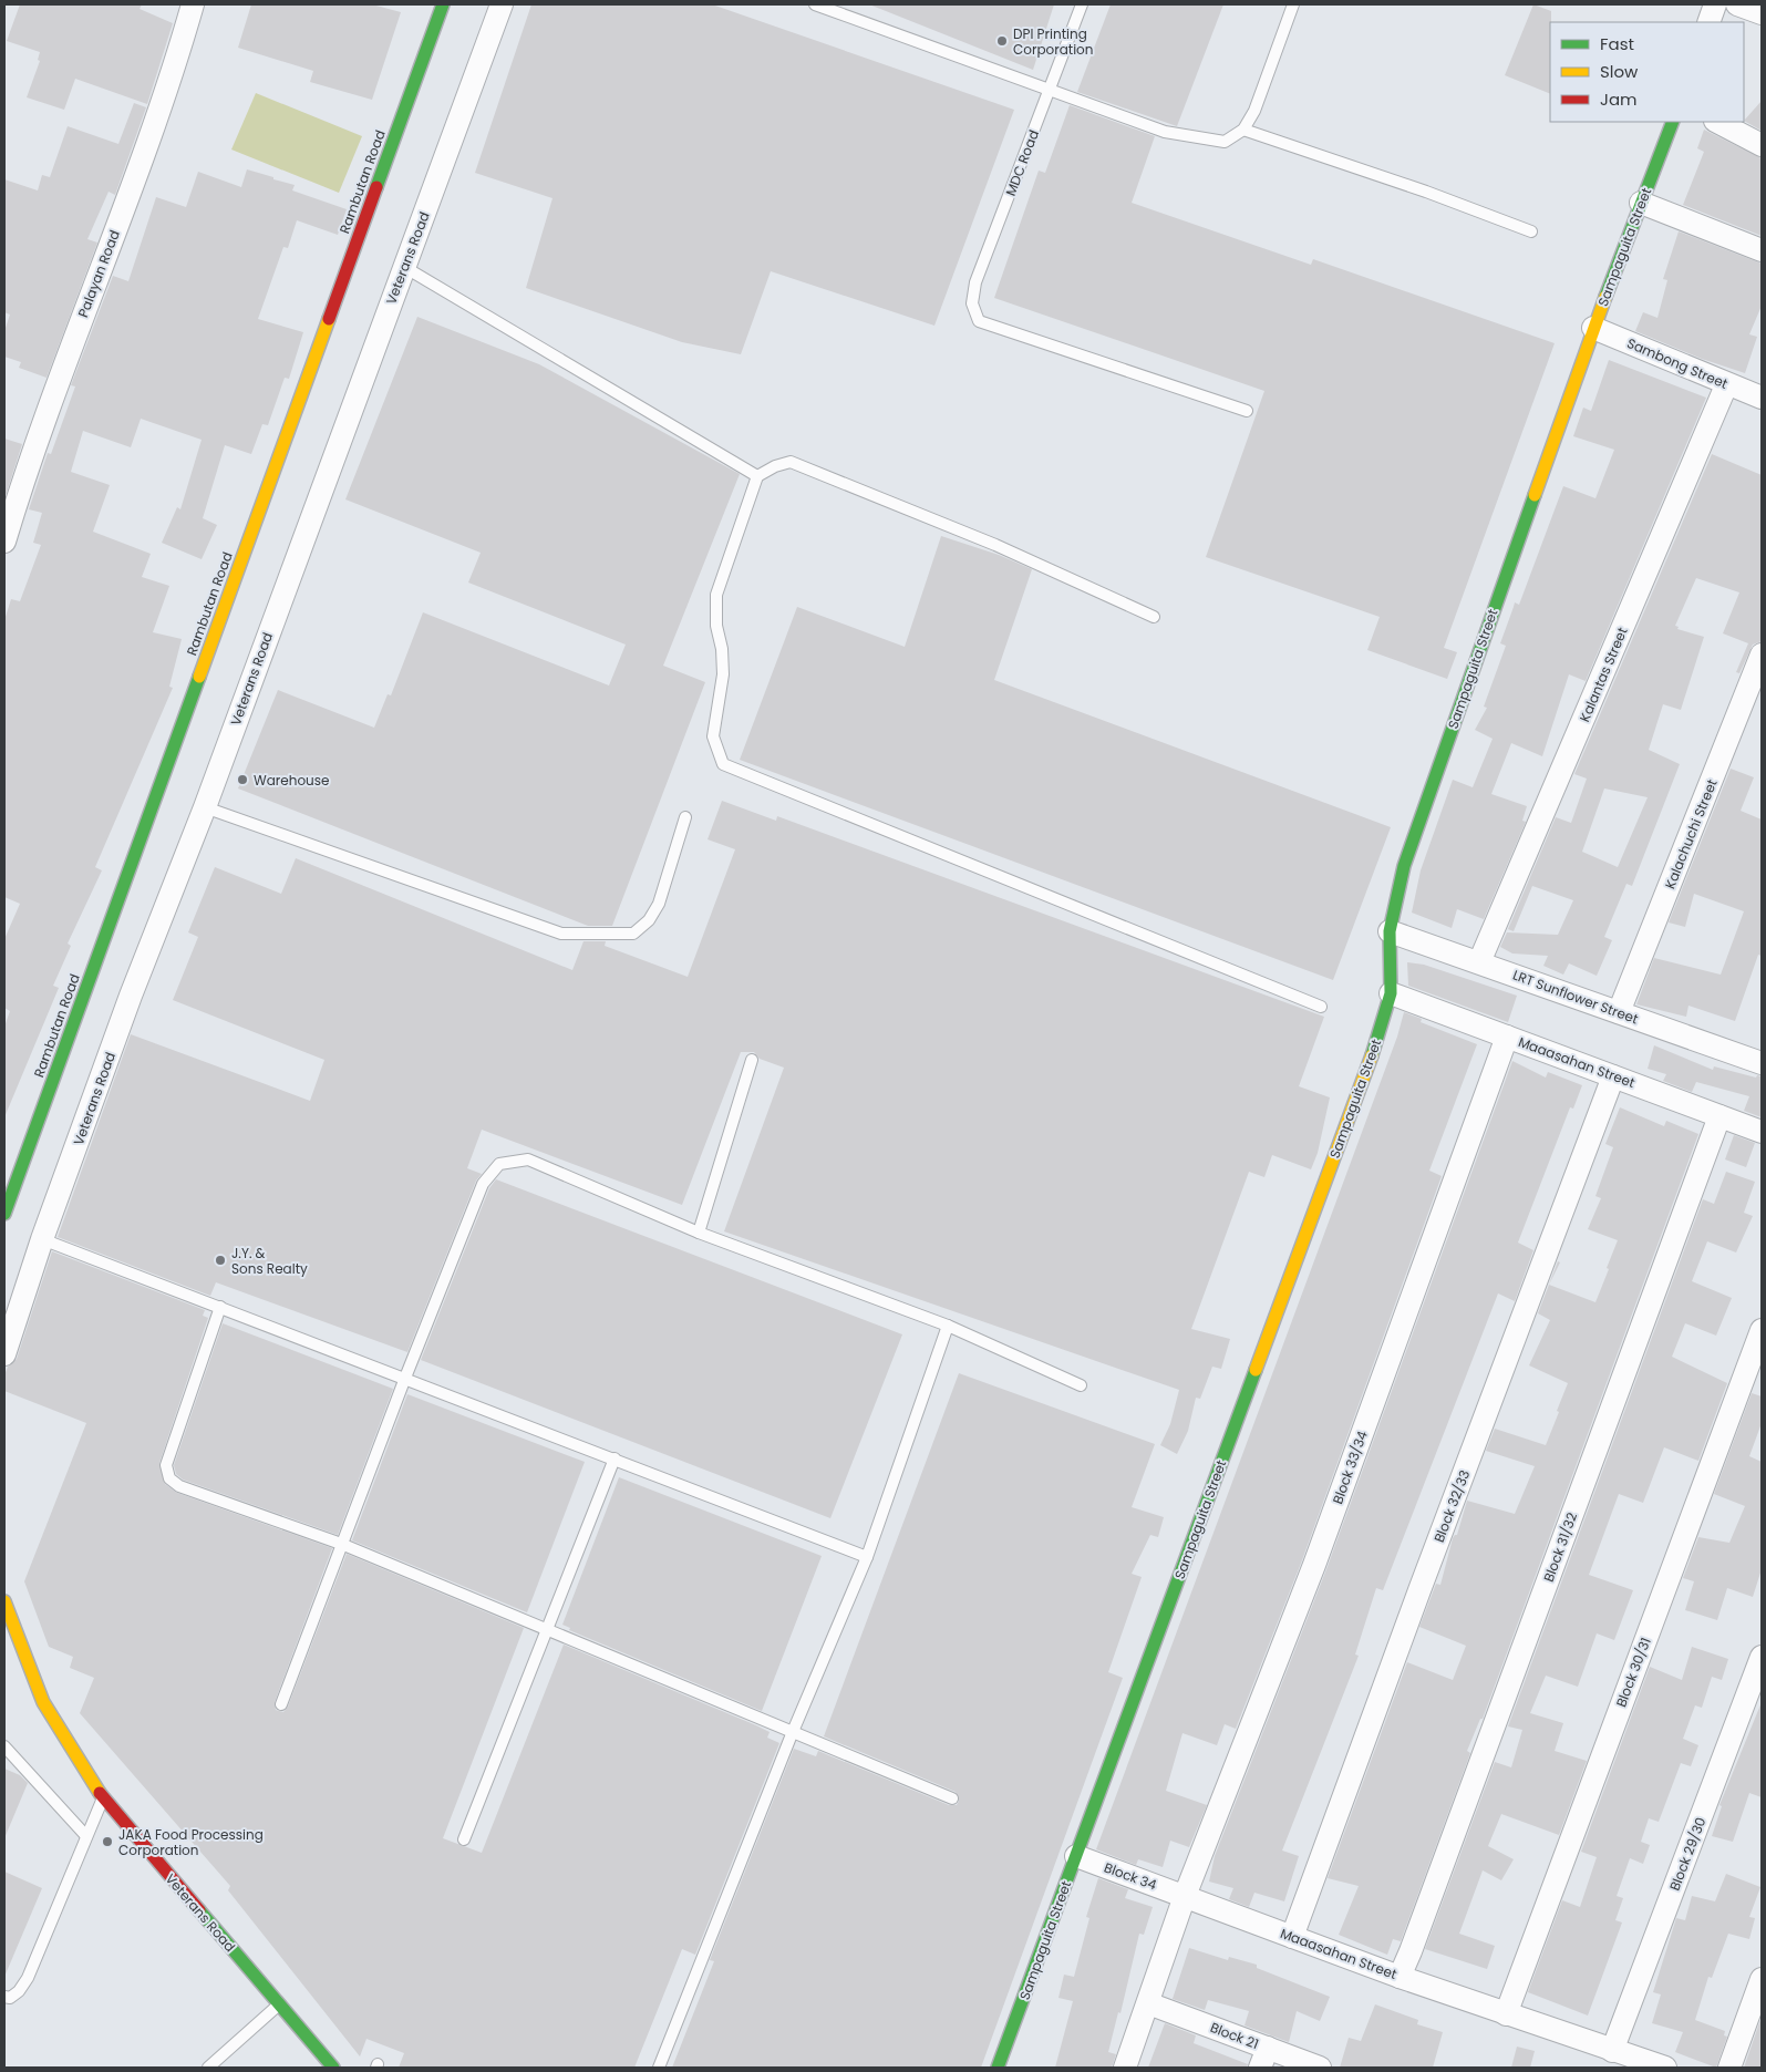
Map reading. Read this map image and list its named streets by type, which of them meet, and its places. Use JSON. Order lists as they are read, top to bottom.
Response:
{
  "streets": {
    "street": [
      "Rambutan Road",
      "Sampaguita Street",
      "Veterans Road",
      "Palayan Road",
      "Sambong Street",
      "Kalantas Street",
      "Kalachuchi Street",
      "LRT Sunflower Street",
      "Maaasahan Street",
      "Block 33/34",
      "Block 32/33",
      "Block 31/32",
      "Block 30/31",
      "Block 29/30",
      "Block 34",
      "Block 21"
    ],
    "lane": ["MDC Road"]
  },
  "crossings": [
    ["Sampaguita Street", "Sambong Street"],
    ["Sampaguita Street", "LRT Sunflower Street"],
    ["Sampaguita Street", "Maaasahan Street"],
    ["Sampaguita Street", "Block 34"],
    ["Sambong Street", "Kalantas Street"],
    ["Kalantas Street", "LRT Sunflower Street"],
    ["Kalachuchi Street", "LRT Sunflower Street"],
    ["Maaasahan Street", "Block 33/34"],
    ["Maaasahan Street", "Block 32/33"],
    ["Maaasahan Street", "Block 31/32"],
    ["Maaasahan Street", "Block 30/31"],
    ["Maaasahan Street", "Block 29/30"],
    ["Maaasahan Street", "Block 34"],
    ["Block 33/34", "Block 34"]
  ],
  "places": [
    "DPI Printing Corporation",
    "Warehouse",
    "J.Y. & Sons Realty",
    "JAKA Food Processing Corporation"
  ],
  "legend": ["Fast", "Slow", "Jam"]
}
